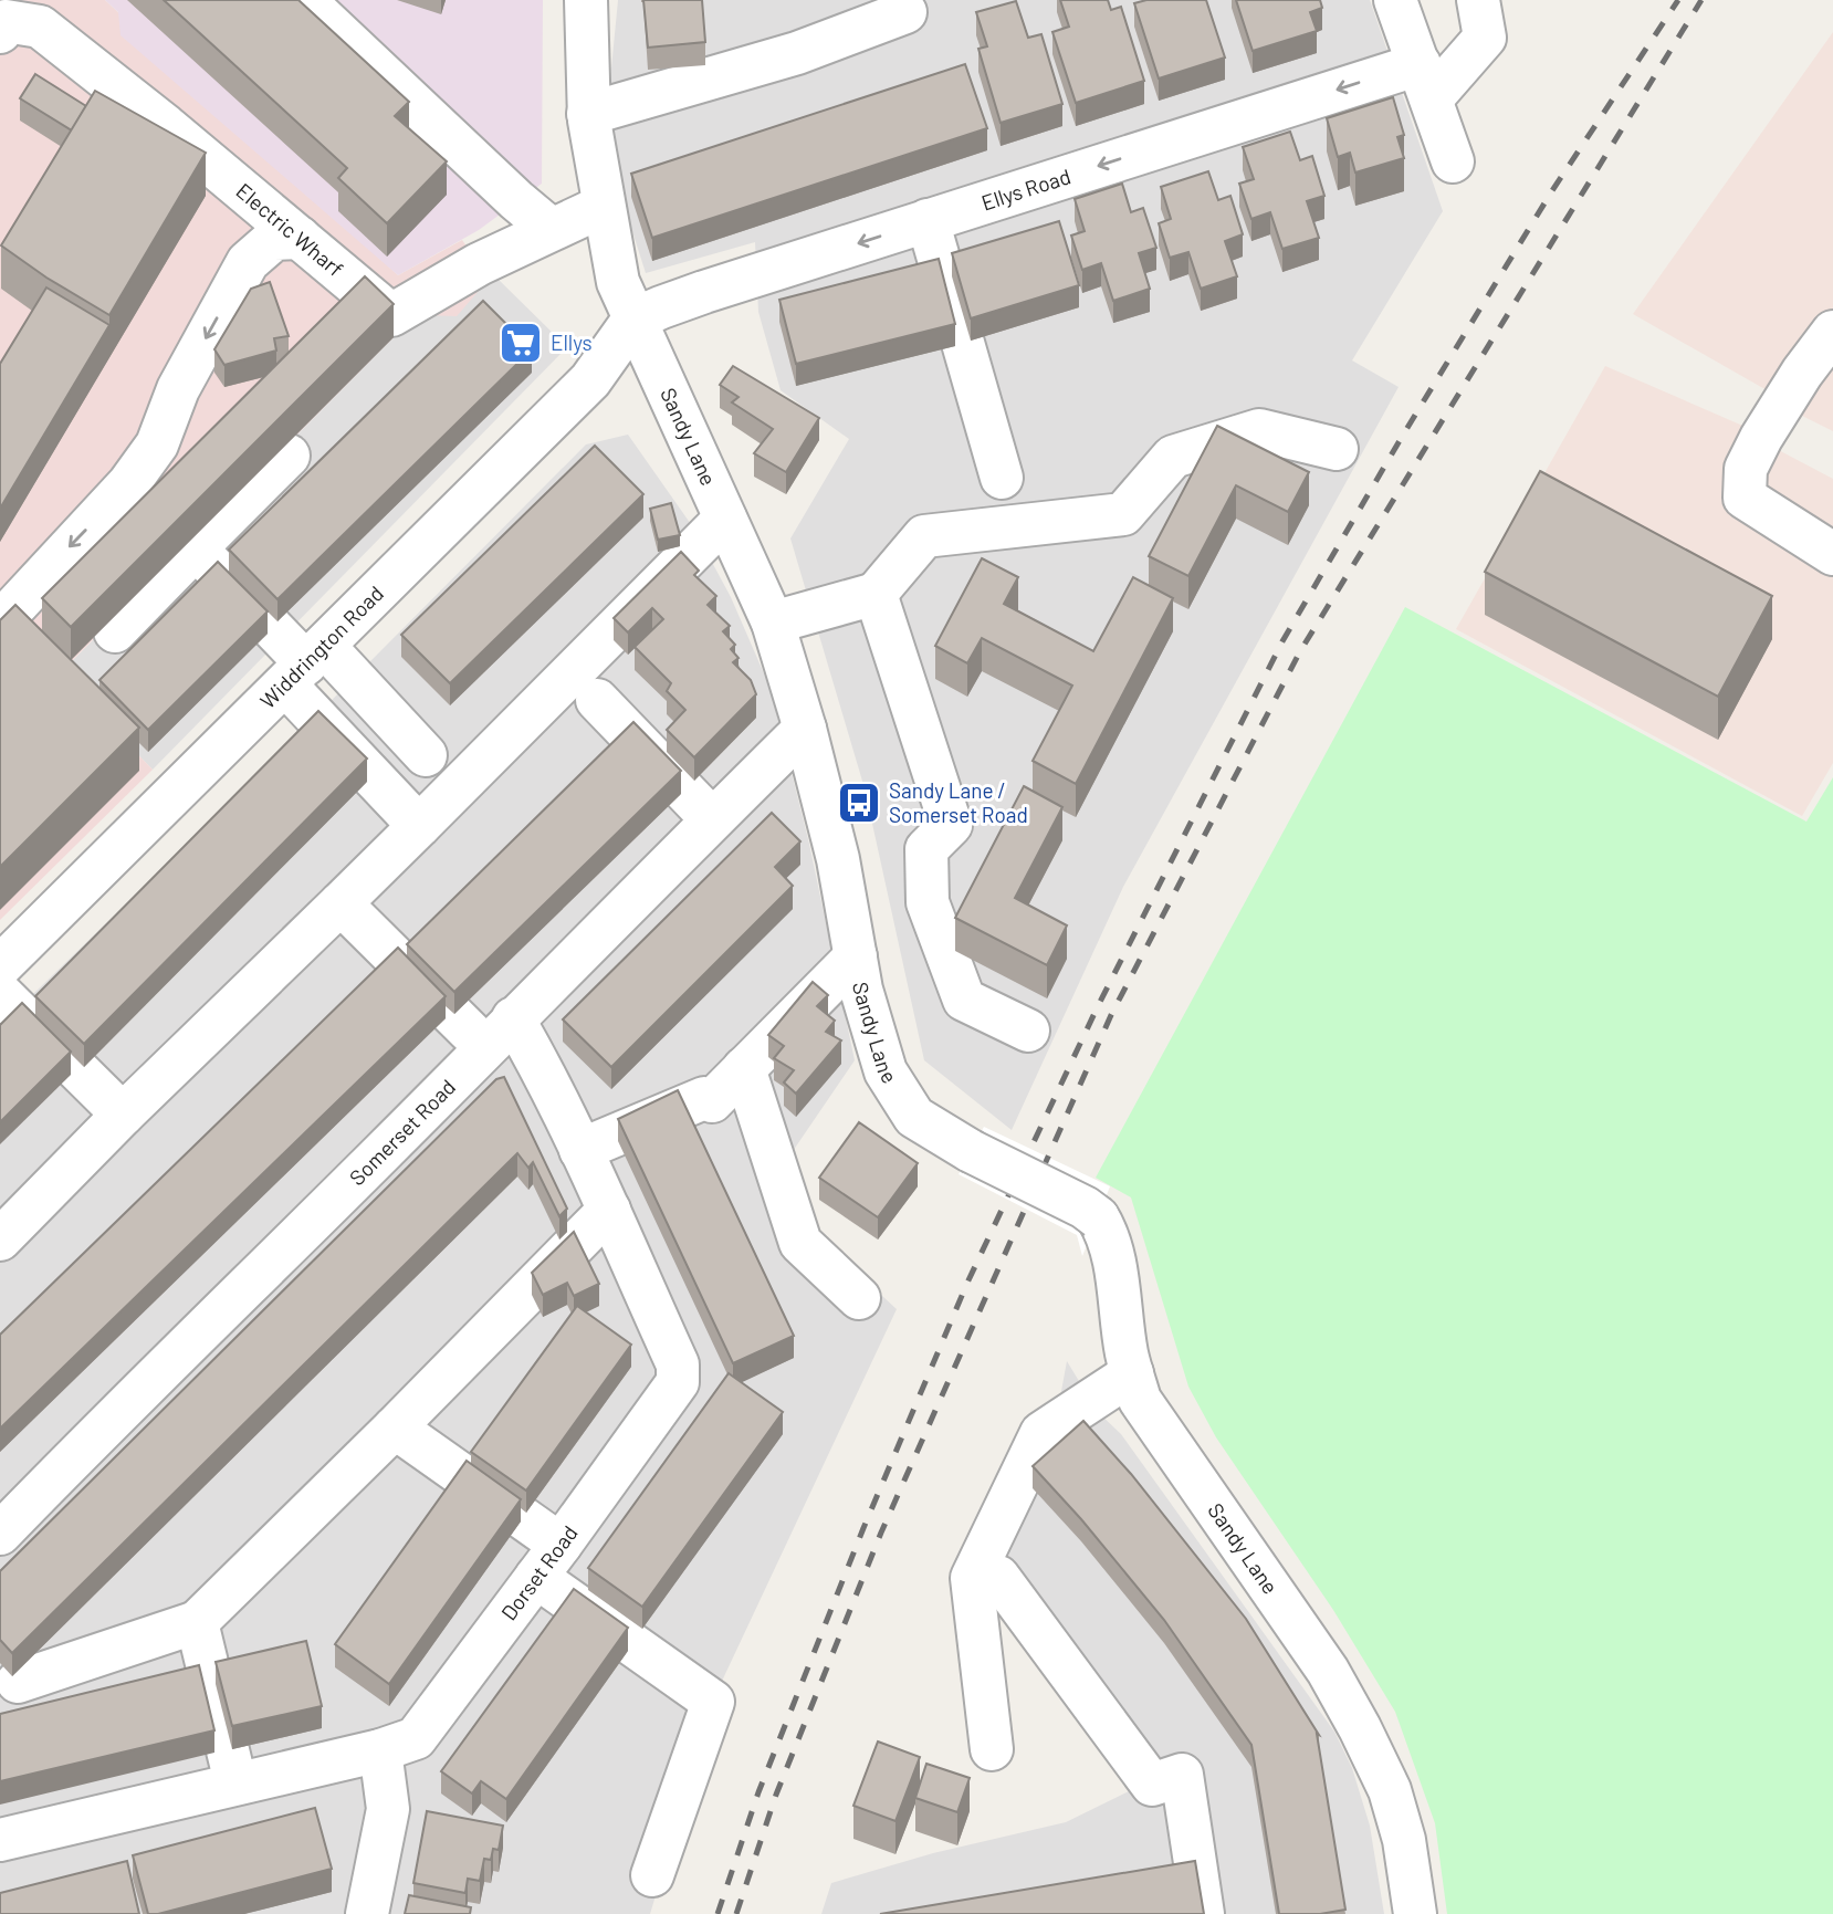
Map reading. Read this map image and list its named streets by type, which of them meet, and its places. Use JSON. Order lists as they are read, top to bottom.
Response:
{
  "streets": {
    "street": [
      "Ellys Road",
      "Electric Wharf",
      "Sandy Lane",
      "Widdrington Road",
      "Somerset Road",
      "Dorset Road"
    ]
  },
  "crossings": [
    ["Ellys Road", "Sandy Lane"],
    ["Ellys Road", "Widdrington Road"],
    ["Electric Wharf", "Sandy Lane"],
    ["Sandy Lane", "Widdrington Road"],
    ["Sandy Lane", "Somerset Road"],
    ["Somerset Road", "Dorset Road"]
  ],
  "places": {
    "supermarket": ["Ellys"],
    "bus stop": ["Sandy Lane / Somerset Road"]
  }
}
